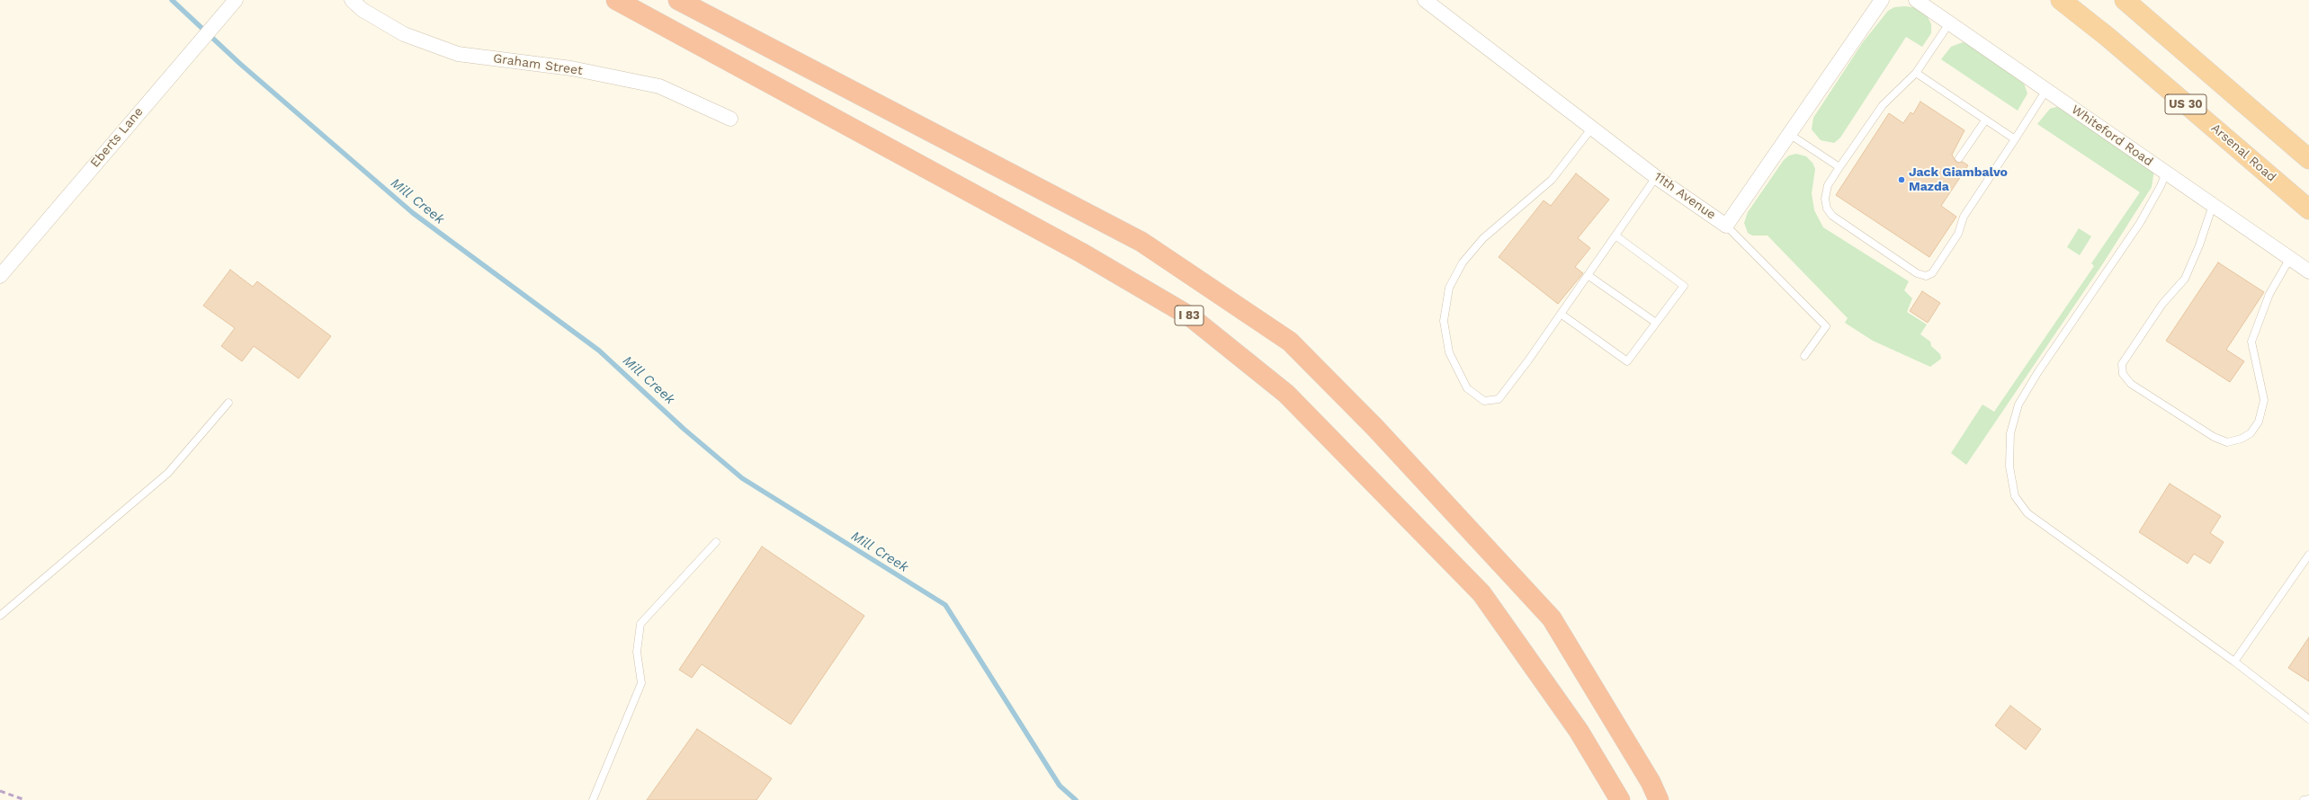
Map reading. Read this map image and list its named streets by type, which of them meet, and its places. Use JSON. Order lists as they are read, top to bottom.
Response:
{
  "streets": {
    "highway": ["US 30", "Arsenal Road", "I 83"],
    "street": [
      "Graham Street",
      "Whiteford Road",
      "Eberts Lane",
      "11th Avenue"
    ]
  },
  "water": ["Mill Creek"],
  "places": ["Jack Giambalvo Mazda"]
}
